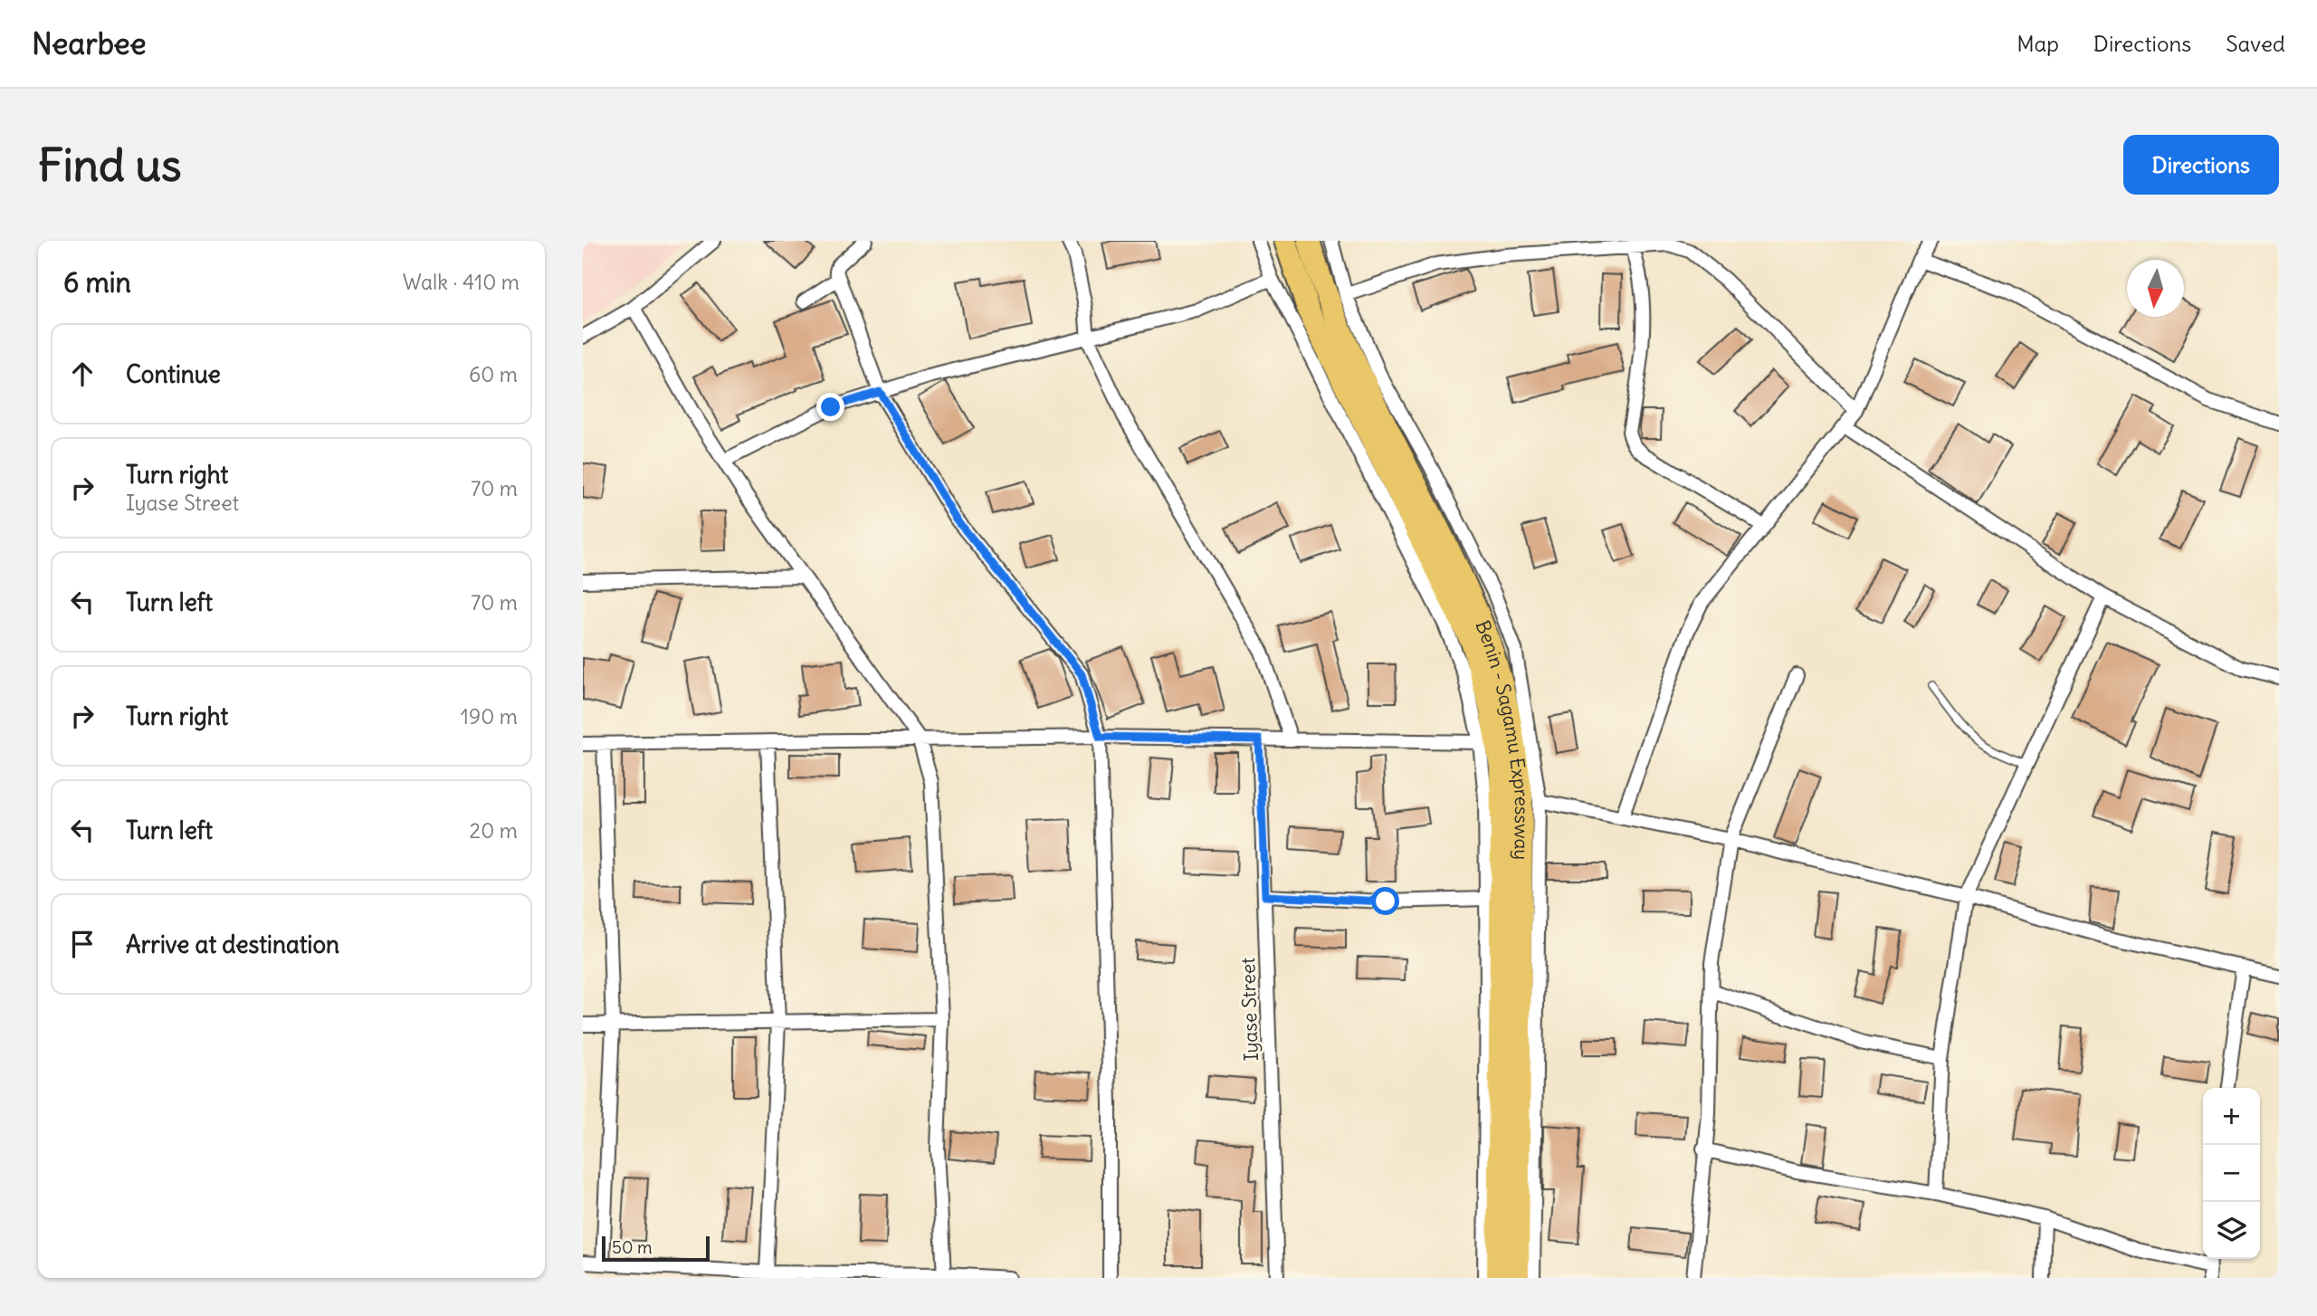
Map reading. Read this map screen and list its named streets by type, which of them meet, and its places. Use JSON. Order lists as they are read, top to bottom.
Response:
{
  "streets": {
    "highway": ["Benin - Sagamu Expressway"],
    "street": ["Iyase Street"]
  },
  "scale_bar": "50 m",
  "north": "bottom",
  "page": {
    "header": "Nearbee",
    "nav": ["Map", "Directions", "Saved"],
    "buttons": "Directions",
    "title": "Find us",
    "heading": ["6 min", "Walk · 410 m"],
    "list": [
      ["Continue", "60 m"],
      ["Turn right", "Iyase Street", "70 m"],
      ["Turn left", "70 m"],
      ["Turn right", "190 m"],
      ["Turn left", "20 m"],
      "Arrive at destination"
    ],
    "map_buttons": ["+", "−"],
    "scale": "50 m"
  }
}
